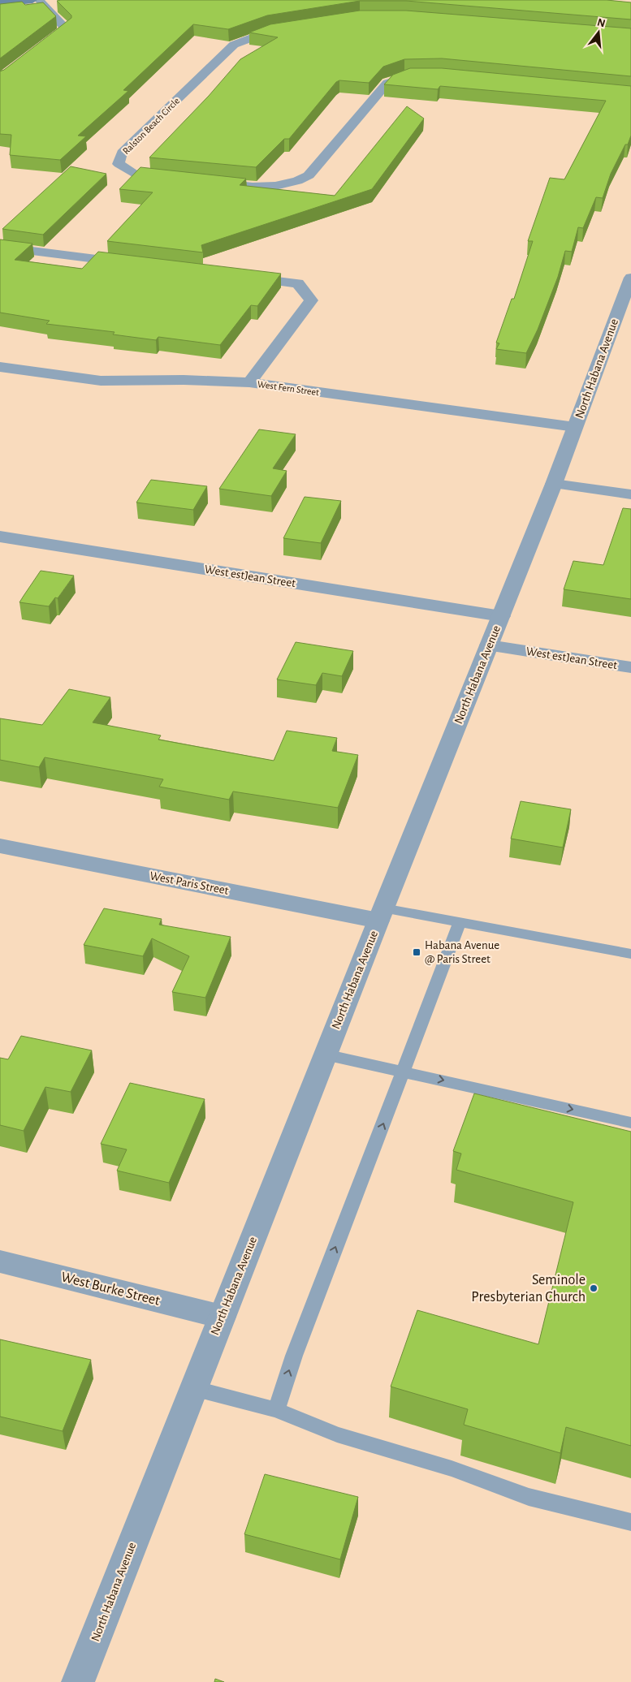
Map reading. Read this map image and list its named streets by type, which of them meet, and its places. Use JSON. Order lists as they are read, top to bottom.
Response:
{
  "streets": {
    "street": [
      "Ralston Beach Circle",
      "North Habana Avenue",
      "West Fern Street",
      "West estJean Street",
      "West Paris Street",
      "West Burke Street"
    ]
  },
  "crossings": [
    ["North Habana Avenue", "West Fern Street"],
    ["North Habana Avenue", "West estJean Street"],
    ["North Habana Avenue", "West Paris Street"],
    ["North Habana Avenue", "West Burke Street"]
  ],
  "places": {
    "transit": ["Habana Avenue @ Paris Street"],
    "other": ["Seminole Presbyterian Church"]
  },
  "north": "top"
}
